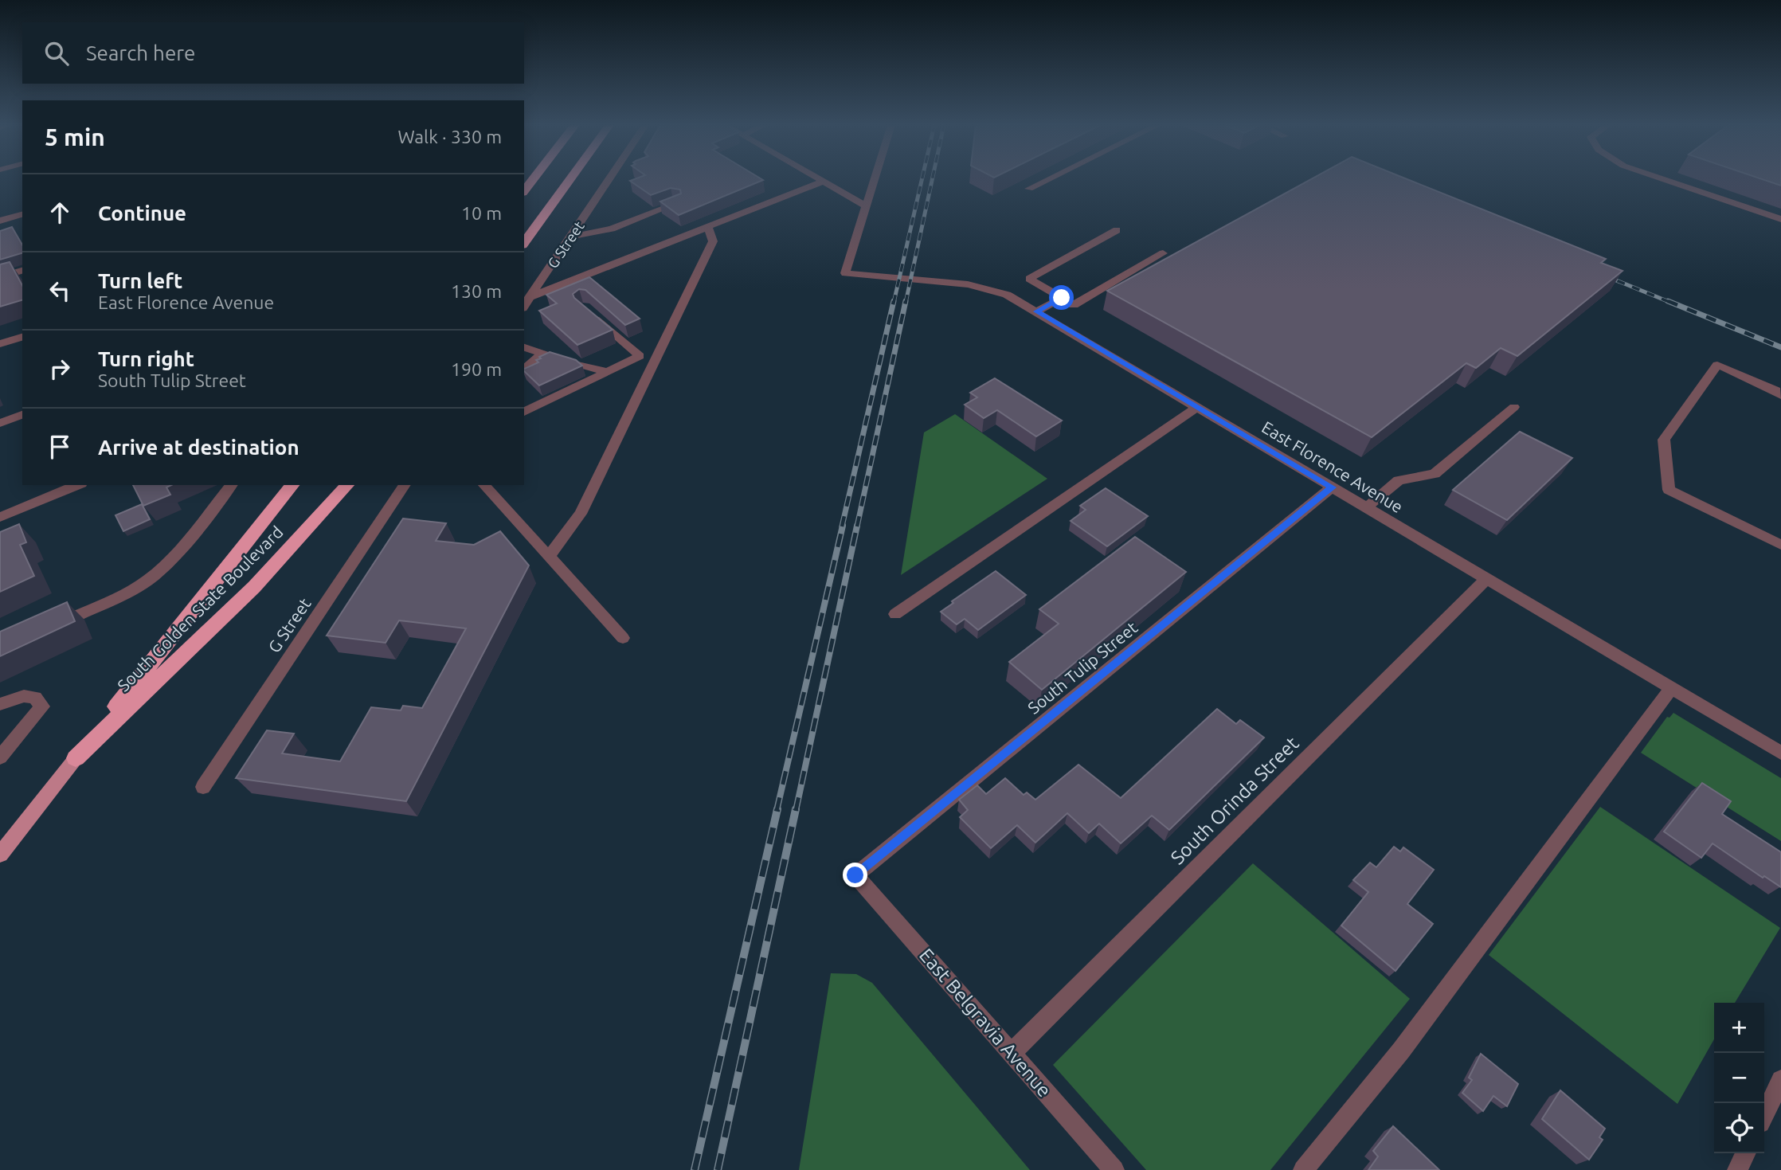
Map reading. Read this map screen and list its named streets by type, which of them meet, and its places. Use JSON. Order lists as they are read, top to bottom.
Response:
{
  "streets": {
    "highway": ["South Golden State Boulevard"],
    "street": [
      "G Street",
      "East Florence Avenue",
      "South Tulip Street",
      "South Orinda Street",
      "East Belgravia Avenue"
    ]
  },
  "crossings": [
    ["East Florence Avenue", "South Tulip Street"],
    ["East Florence Avenue", "South Orinda Street"],
    ["South Tulip Street", "East Belgravia Avenue"],
    ["South Orinda Street", "East Belgravia Avenue"]
  ],
  "page": {
    "search": "Search here",
    "heading": ["5 min", "Walk · 330 m"],
    "list": [
      ["Continue", "10 m"],
      ["Turn left", "East Florence Avenue", "130 m"],
      ["Turn right", "South Tulip Street", "190 m"],
      "Arrive at destination"
    ],
    "map_buttons": ["+", "−"]
  }
}
